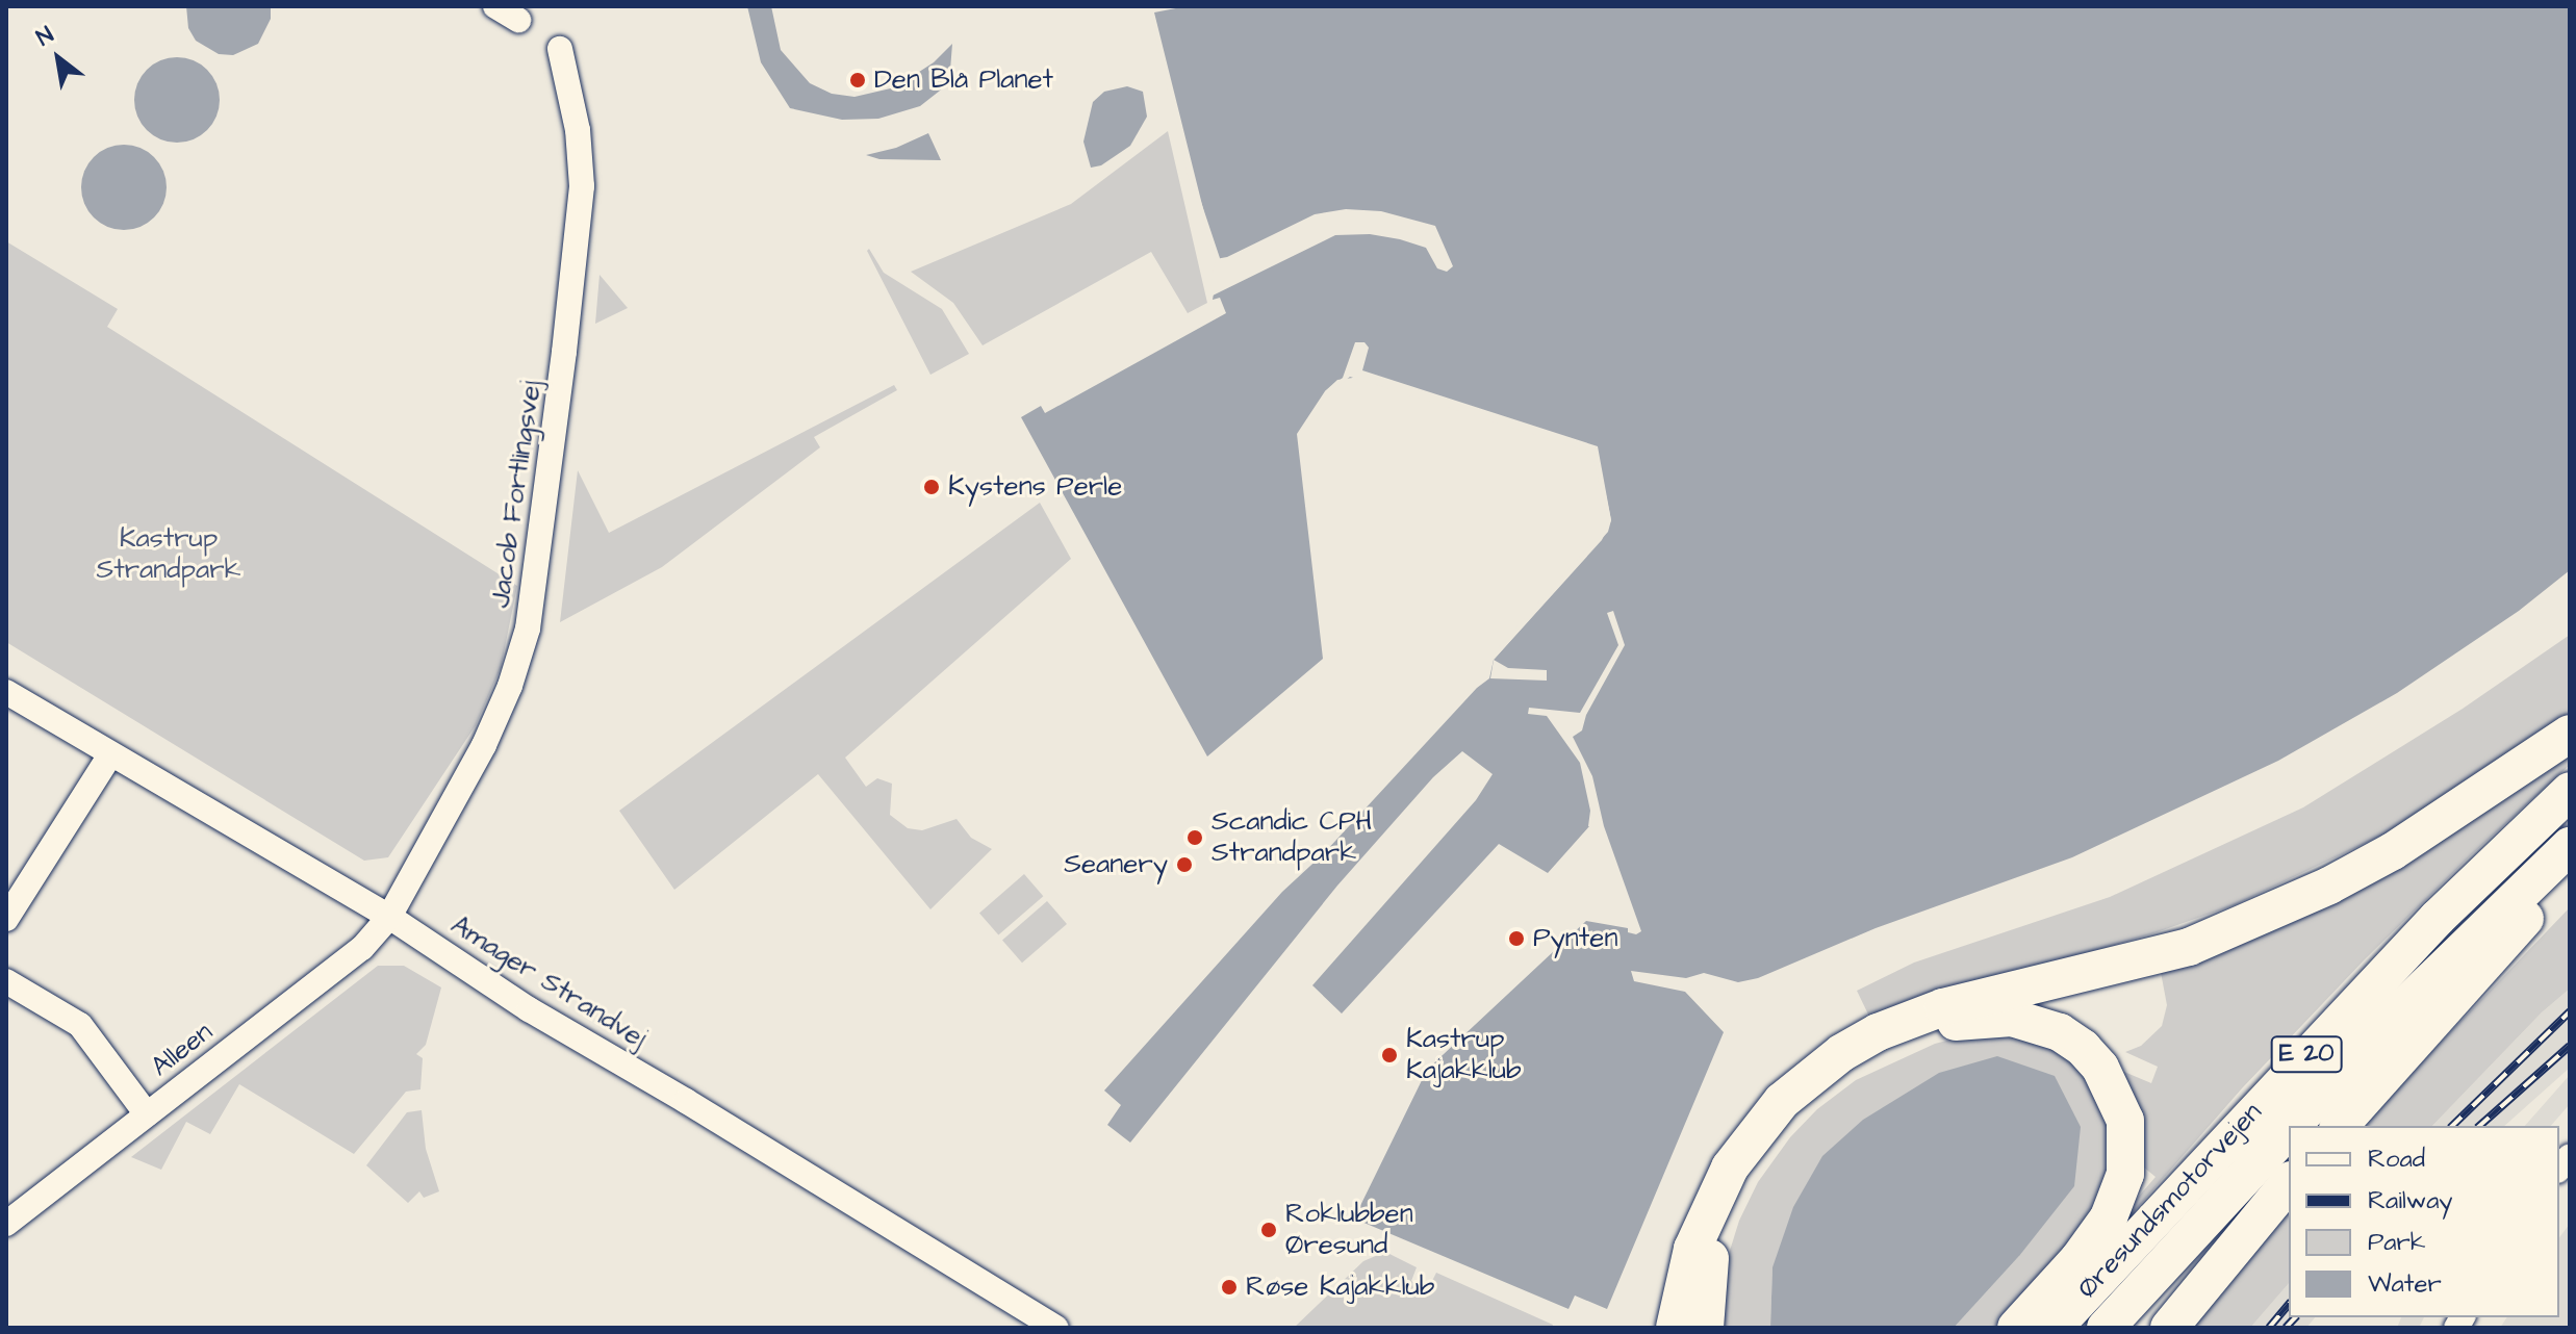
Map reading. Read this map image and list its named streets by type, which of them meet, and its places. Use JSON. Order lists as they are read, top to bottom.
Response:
{
  "streets": {
    "highway": ["E 20", "Øresundsmotorvejen"],
    "street": ["Jacob Fortlingsvej", "Amager Strandvej", "Alleen"]
  },
  "crossings": [
    ["Jacob Fortlingsvej", "Amager Strandvej"],
    ["Jacob Fortlingsvej", "Alleen"],
    ["Amager Strandvej", "Alleen"]
  ],
  "parks": ["Kastrup Strandpark"],
  "places": [
    "Den Blå Planet",
    "Kystens Perle",
    "Scandic CPH Strandpark",
    "Seanery",
    "Pynten",
    "Kastrup Kajakklub",
    "Roklubben Øresund",
    "Røse Kajakklub"
  ],
  "legend": [
    "Road",
    "Railway",
    "Park",
    "Water"
  ],
  "north": "top left"
}
